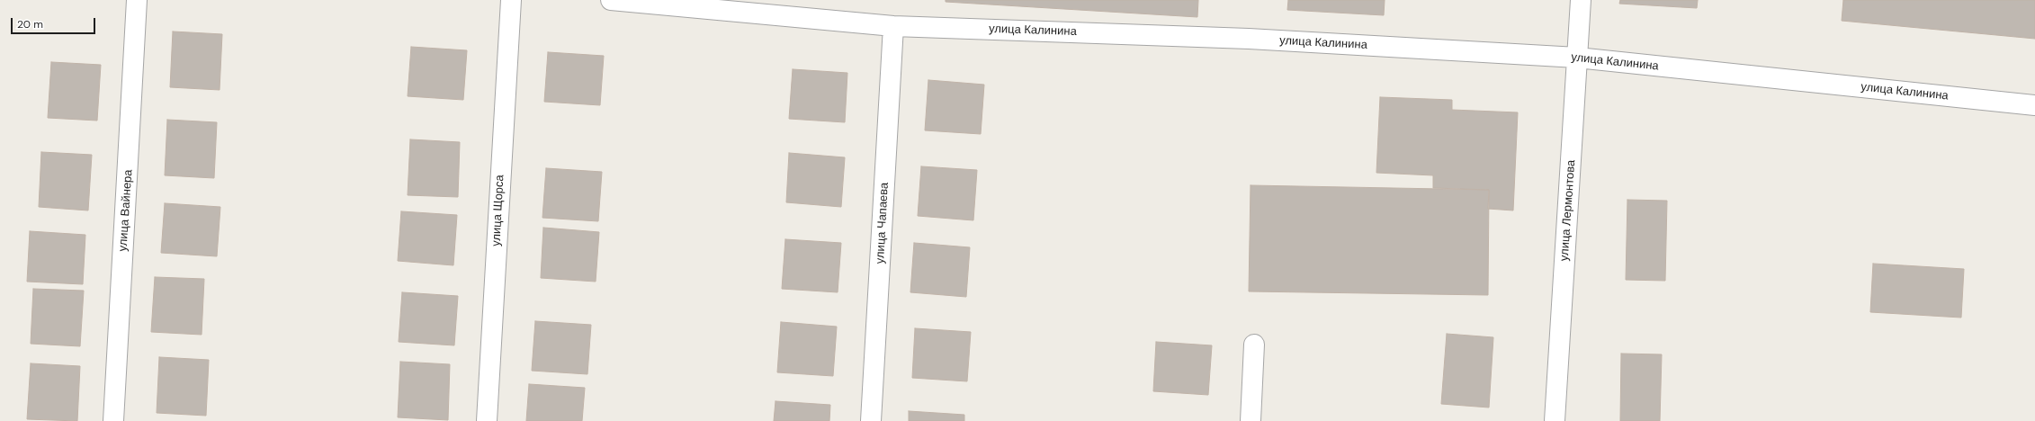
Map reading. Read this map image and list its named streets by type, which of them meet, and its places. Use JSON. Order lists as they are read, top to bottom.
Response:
{
  "streets": {
    "street": [
      "улица Калинина",
      "улица Вайнера",
      "улица Щорса",
      "улица Лермонтова",
      "улица Чапаева"
    ]
  },
  "crossings": [
    ["улица Калинина", "улица Лермонтова"],
    ["улица Калинина", "улица Чапаева"]
  ],
  "scale_bar": "20 m"
}
